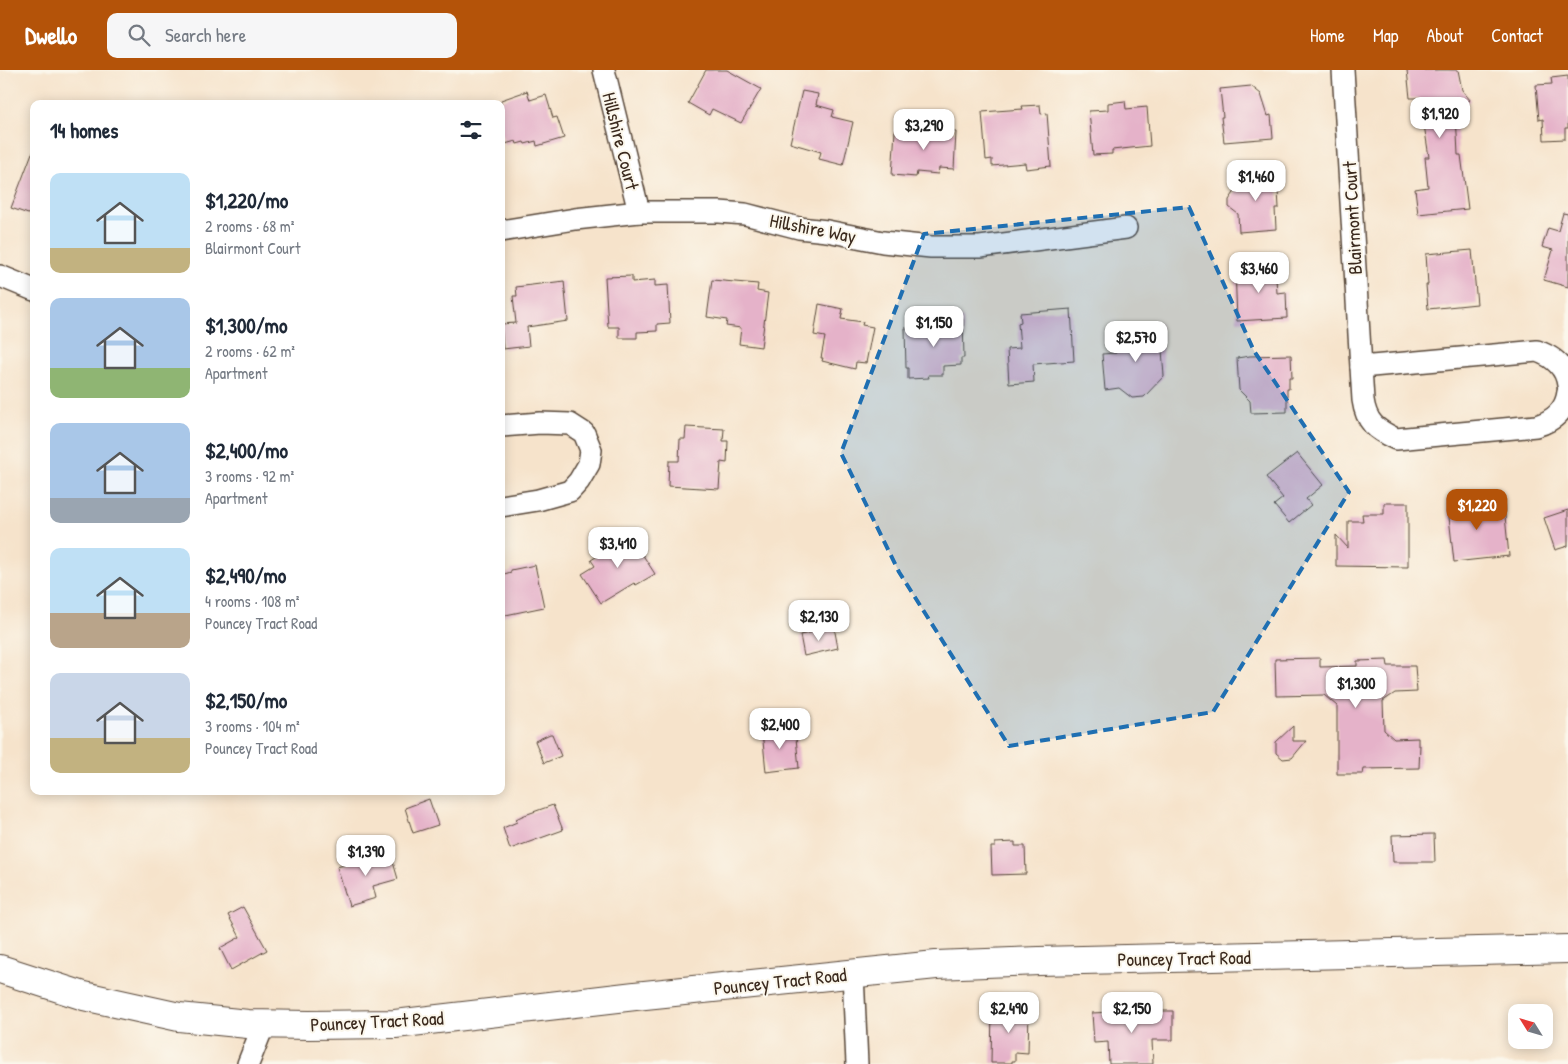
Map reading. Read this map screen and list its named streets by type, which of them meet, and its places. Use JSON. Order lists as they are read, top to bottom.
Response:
{
  "streets": {
    "main road": ["Pouncey Tract Road"],
    "street": ["Hillshire Court", "Blairmont Court", "Hillshire Way"]
  },
  "crossings": [
    ["Hillshire Court", "Hillshire Way"]
  ],
  "north": "top left",
  "page": {
    "header": "Dwello",
    "search": "Search here",
    "nav": [
      "Home",
      "Map",
      "About",
      "Contact"
    ],
    "price": [
      "$1,920",
      "$3,290",
      "$1,460",
      "$3,460",
      "$1,150",
      "$2,570",
      "$1,220",
      "$3,410",
      "$2,130",
      "$1,300",
      "$2,400",
      "$1,390",
      "$2,490",
      "$2,150"
    ],
    "heading": "14 homes",
    "list": [
      {
        "name": "$1,220/mo",
        "note": "2 rooms · 68 m² · Blairmont Court"
      },
      {
        "name": "$1,300/mo",
        "note": "2 rooms · 62 m² · Apartment"
      },
      {
        "name": "$2,400/mo",
        "note": "3 rooms · 92 m² · Apartment"
      },
      {
        "name": "$2,490/mo",
        "note": "4 rooms · 108 m² · Pouncey Tract Road"
      },
      {
        "name": "$2,150/mo",
        "note": "3 rooms · 104 m² · Pouncey Tract Road"
      }
    ]
  }
}
